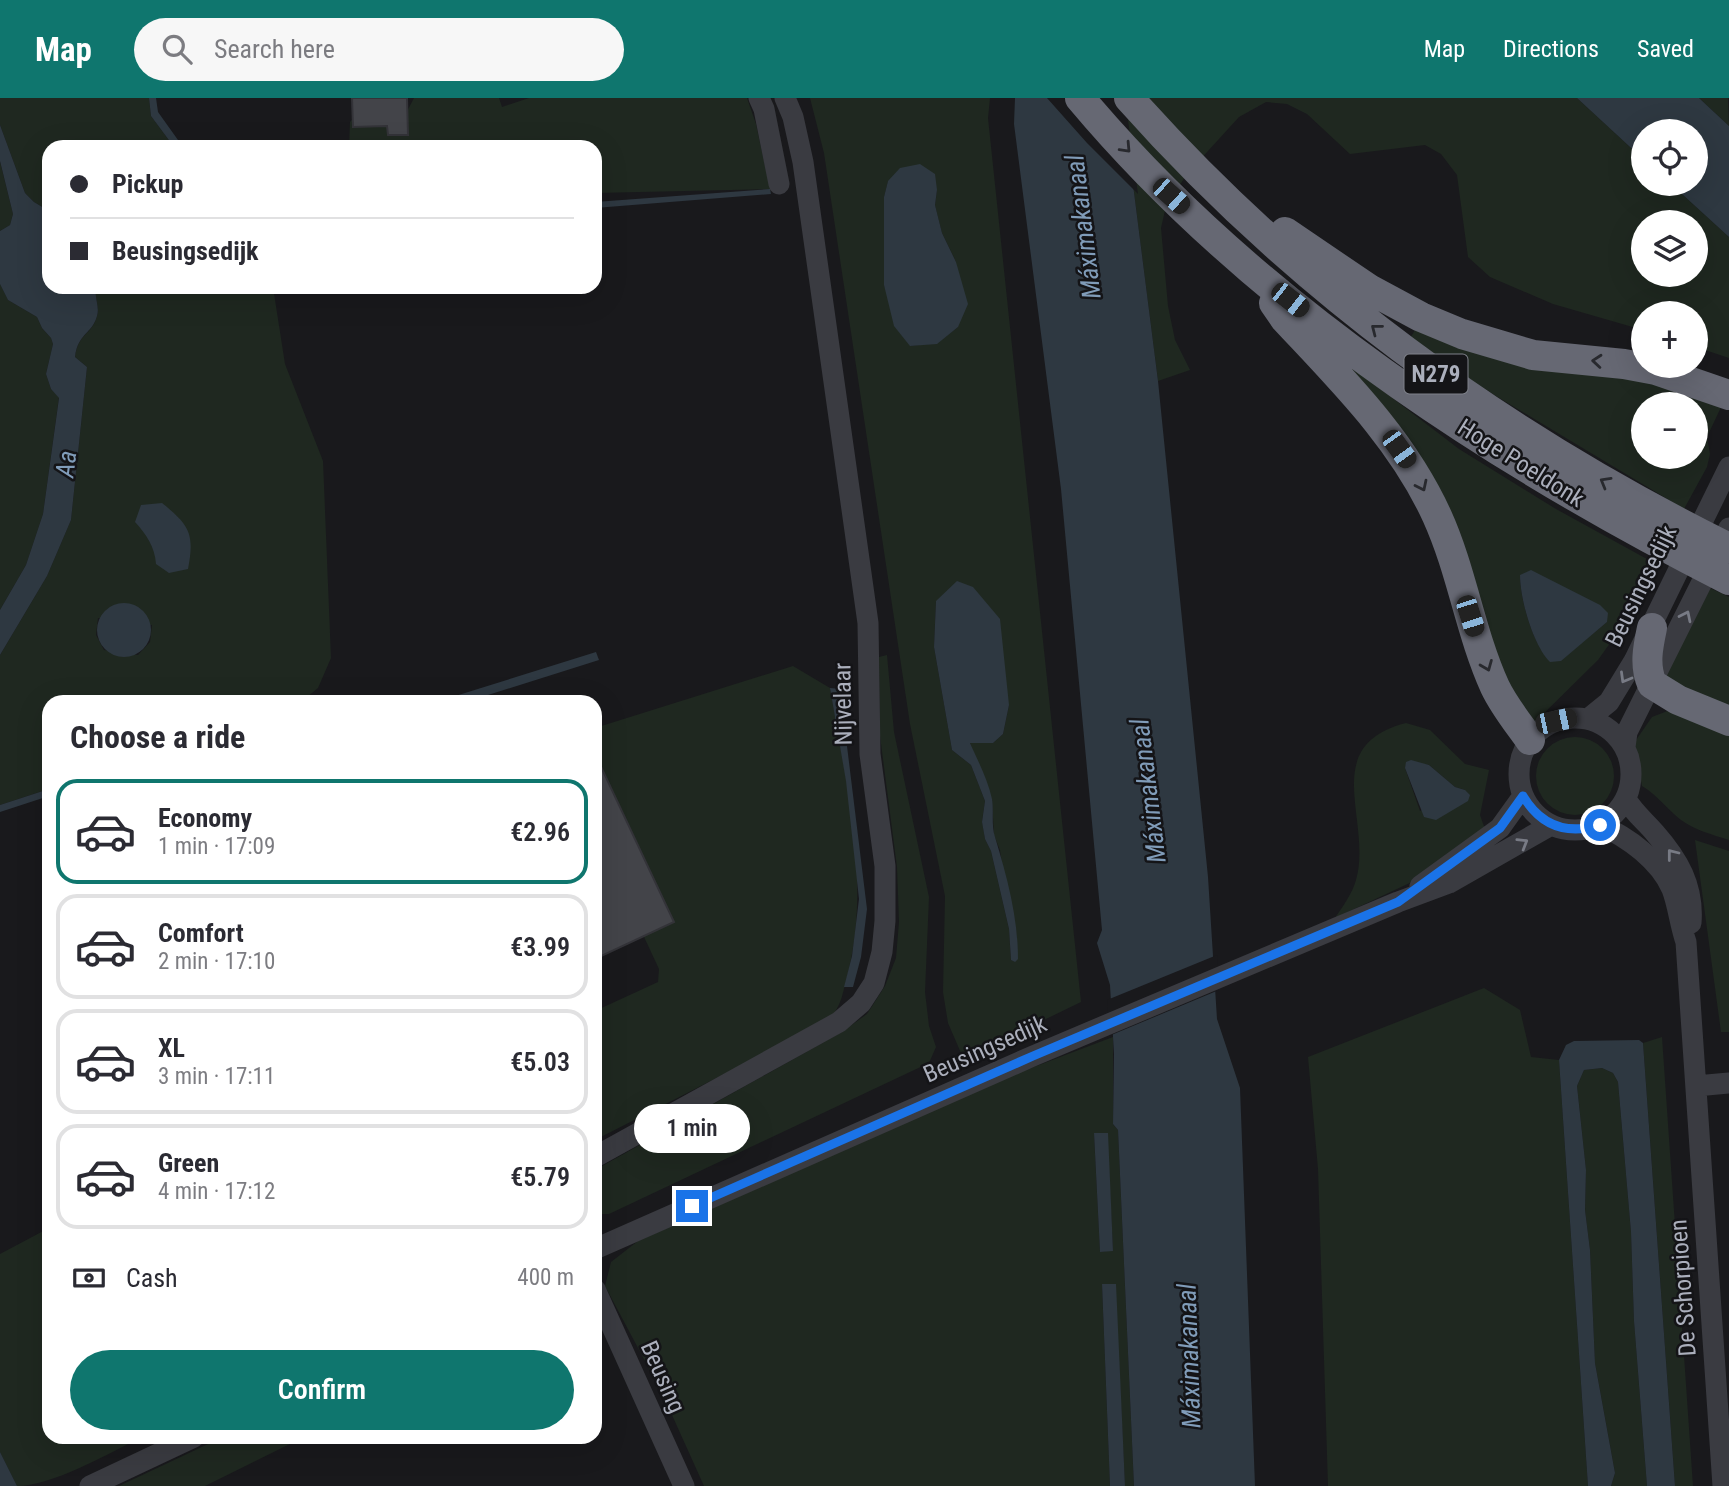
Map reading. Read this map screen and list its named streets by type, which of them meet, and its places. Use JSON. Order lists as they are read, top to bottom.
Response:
{
  "streets": {
    "highway": ["N279", "Hoge Poeldonk"],
    "street": [
      "Beusingsedijk",
      "Nijvelaar",
      "De Schorpioen",
      "Beusing"
    ]
  },
  "crossings": [
    ["N279", "Hoge Poeldonk"],
    ["N279", "Beusingsedijk"]
  ],
  "water": ["Máximakanaal", "Aa"],
  "page": {
    "header": "Map",
    "search": "Search here",
    "nav": ["Map", "Directions", "Saved"],
    "map_buttons": ["+", "−"],
    "banner": ["Pickup", "Beusingsedijk"],
    "heading": "Choose a ride",
    "list": [
      {
        "name": "Economy",
        "note": "1 min · 17:09",
        "value": "€2.96"
      },
      {
        "name": "Comfort",
        "note": "2 min · 17:10",
        "value": "€3.99"
      },
      {
        "name": "XL",
        "note": "3 min · 17:11",
        "value": "€5.03"
      },
      {
        "name": "Green",
        "note": "4 min · 17:12",
        "value": "€5.79"
      }
    ],
    "bubble": "1 min",
    "pay": ["Cash", "400 m"],
    "buttons": "Confirm"
  }
}
